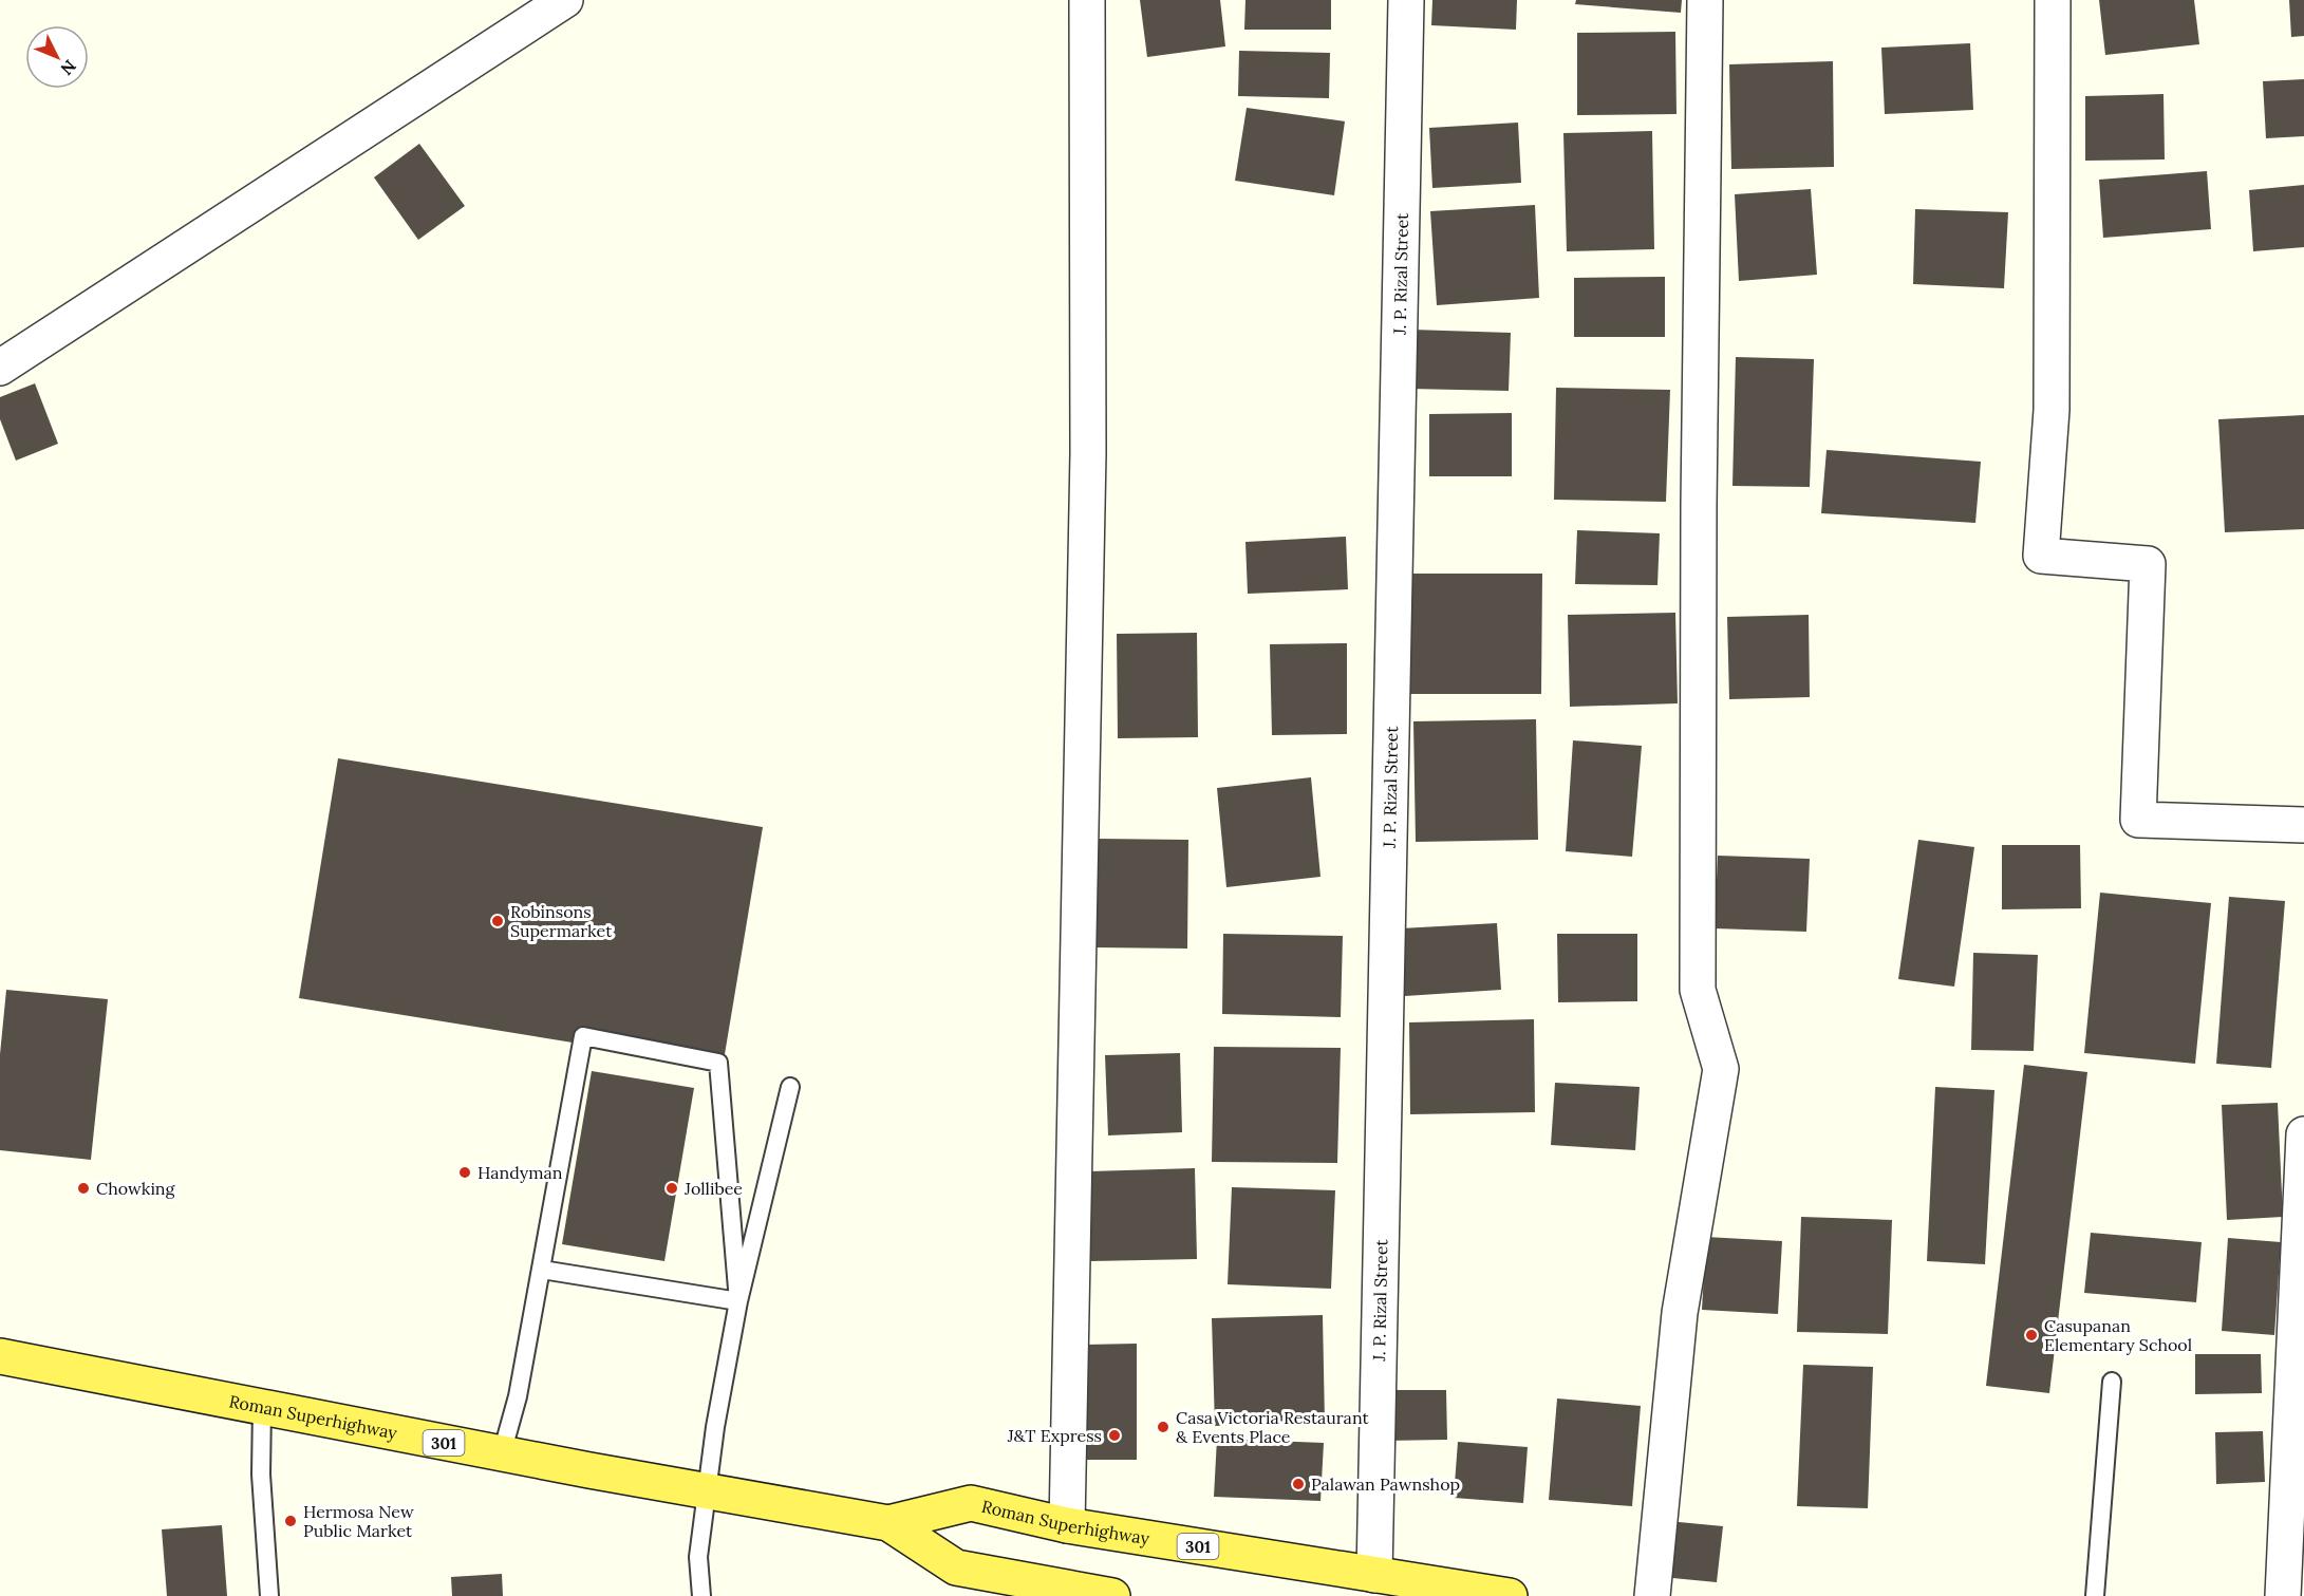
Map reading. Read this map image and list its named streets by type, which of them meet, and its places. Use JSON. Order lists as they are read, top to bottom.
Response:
{
  "streets": {
    "main road": ["Roman Superhighway", "301"],
    "street": ["J. P. Rizal Street"]
  },
  "crossings": [
    ["J. P. Rizal Street", "Roman Superhighway"]
  ],
  "places": [
    "Robinsons Supermarket",
    "Handyman",
    "Chowking",
    "Jollibee",
    "Casupanan Elementary School",
    "Casa Victoria Restaurant & Events Place",
    "J&T Express",
    "Palawan Pawnshop",
    "Hermosa New Public Market"
  ],
  "north": "bottom right"
}
